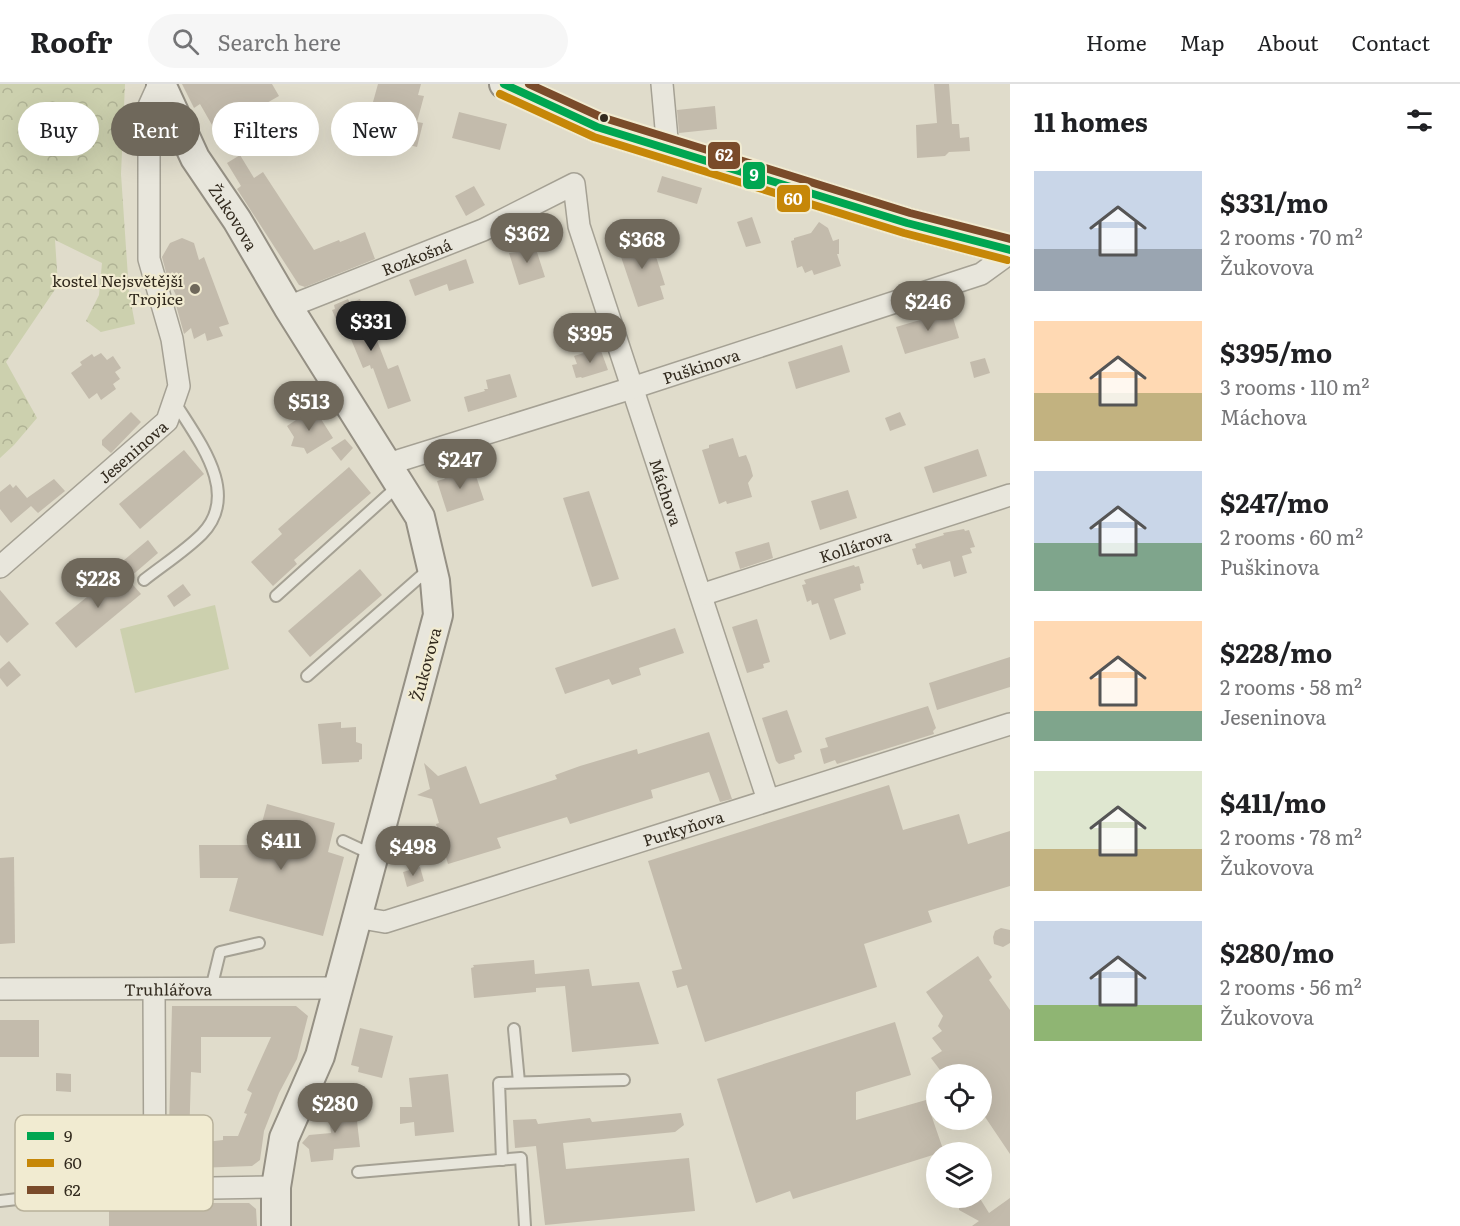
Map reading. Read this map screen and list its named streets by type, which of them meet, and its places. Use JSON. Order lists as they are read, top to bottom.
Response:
{
  "streets": {
    "street": [
      "Žukovova",
      "Rozkošná",
      "Puškinova",
      "Jeseninova",
      "Máchova",
      "Kollárova",
      "Purkyňova",
      "Truhlářova"
    ]
  },
  "crossings": [
    ["Žukovova", "Rozkošná"],
    ["Žukovova", "Puškinova"],
    ["Žukovova", "Jeseninova"],
    ["Žukovova", "Purkyňova"],
    ["Žukovova", "Truhlářova"],
    ["Rozkošná", "Máchova"],
    ["Puškinova", "Máchova"],
    ["Máchova", "Kollárova"],
    ["Máchova", "Purkyňova"]
  ],
  "places": ["kostel Nejsvětější Trojice"],
  "lines": ["transit line 9", "transit line 62", "transit line 60"],
  "legend": ["9", "60", "62"],
  "page": {
    "header": "Roofr",
    "search": "Search here",
    "nav": [
      "Home",
      "Map",
      "About",
      "Contact"
    ],
    "heading": "11 homes",
    "chip": [
      "Buy",
      "Rent",
      "Filters",
      "New"
    ],
    "list": [
      {
        "name": "$331/mo",
        "note": "2 rooms · 70 m² · Žukovova"
      },
      {
        "name": "$395/mo",
        "note": "3 rooms · 110 m² · Máchova"
      },
      {
        "name": "$247/mo",
        "note": "2 rooms · 60 m² · Puškinova"
      },
      {
        "name": "$228/mo",
        "note": "2 rooms · 58 m² · Jeseninova"
      },
      {
        "name": "$411/mo",
        "note": "2 rooms · 78 m² · Žukovova"
      },
      {
        "name": "$280/mo",
        "note": "2 rooms · 56 m² · Žukovova"
      }
    ],
    "price": [
      "$362",
      "$368",
      "$246",
      "$331",
      "$395",
      "$513",
      "$247",
      "$228",
      "$411",
      "$498",
      "$280"
    ]
  }
}
